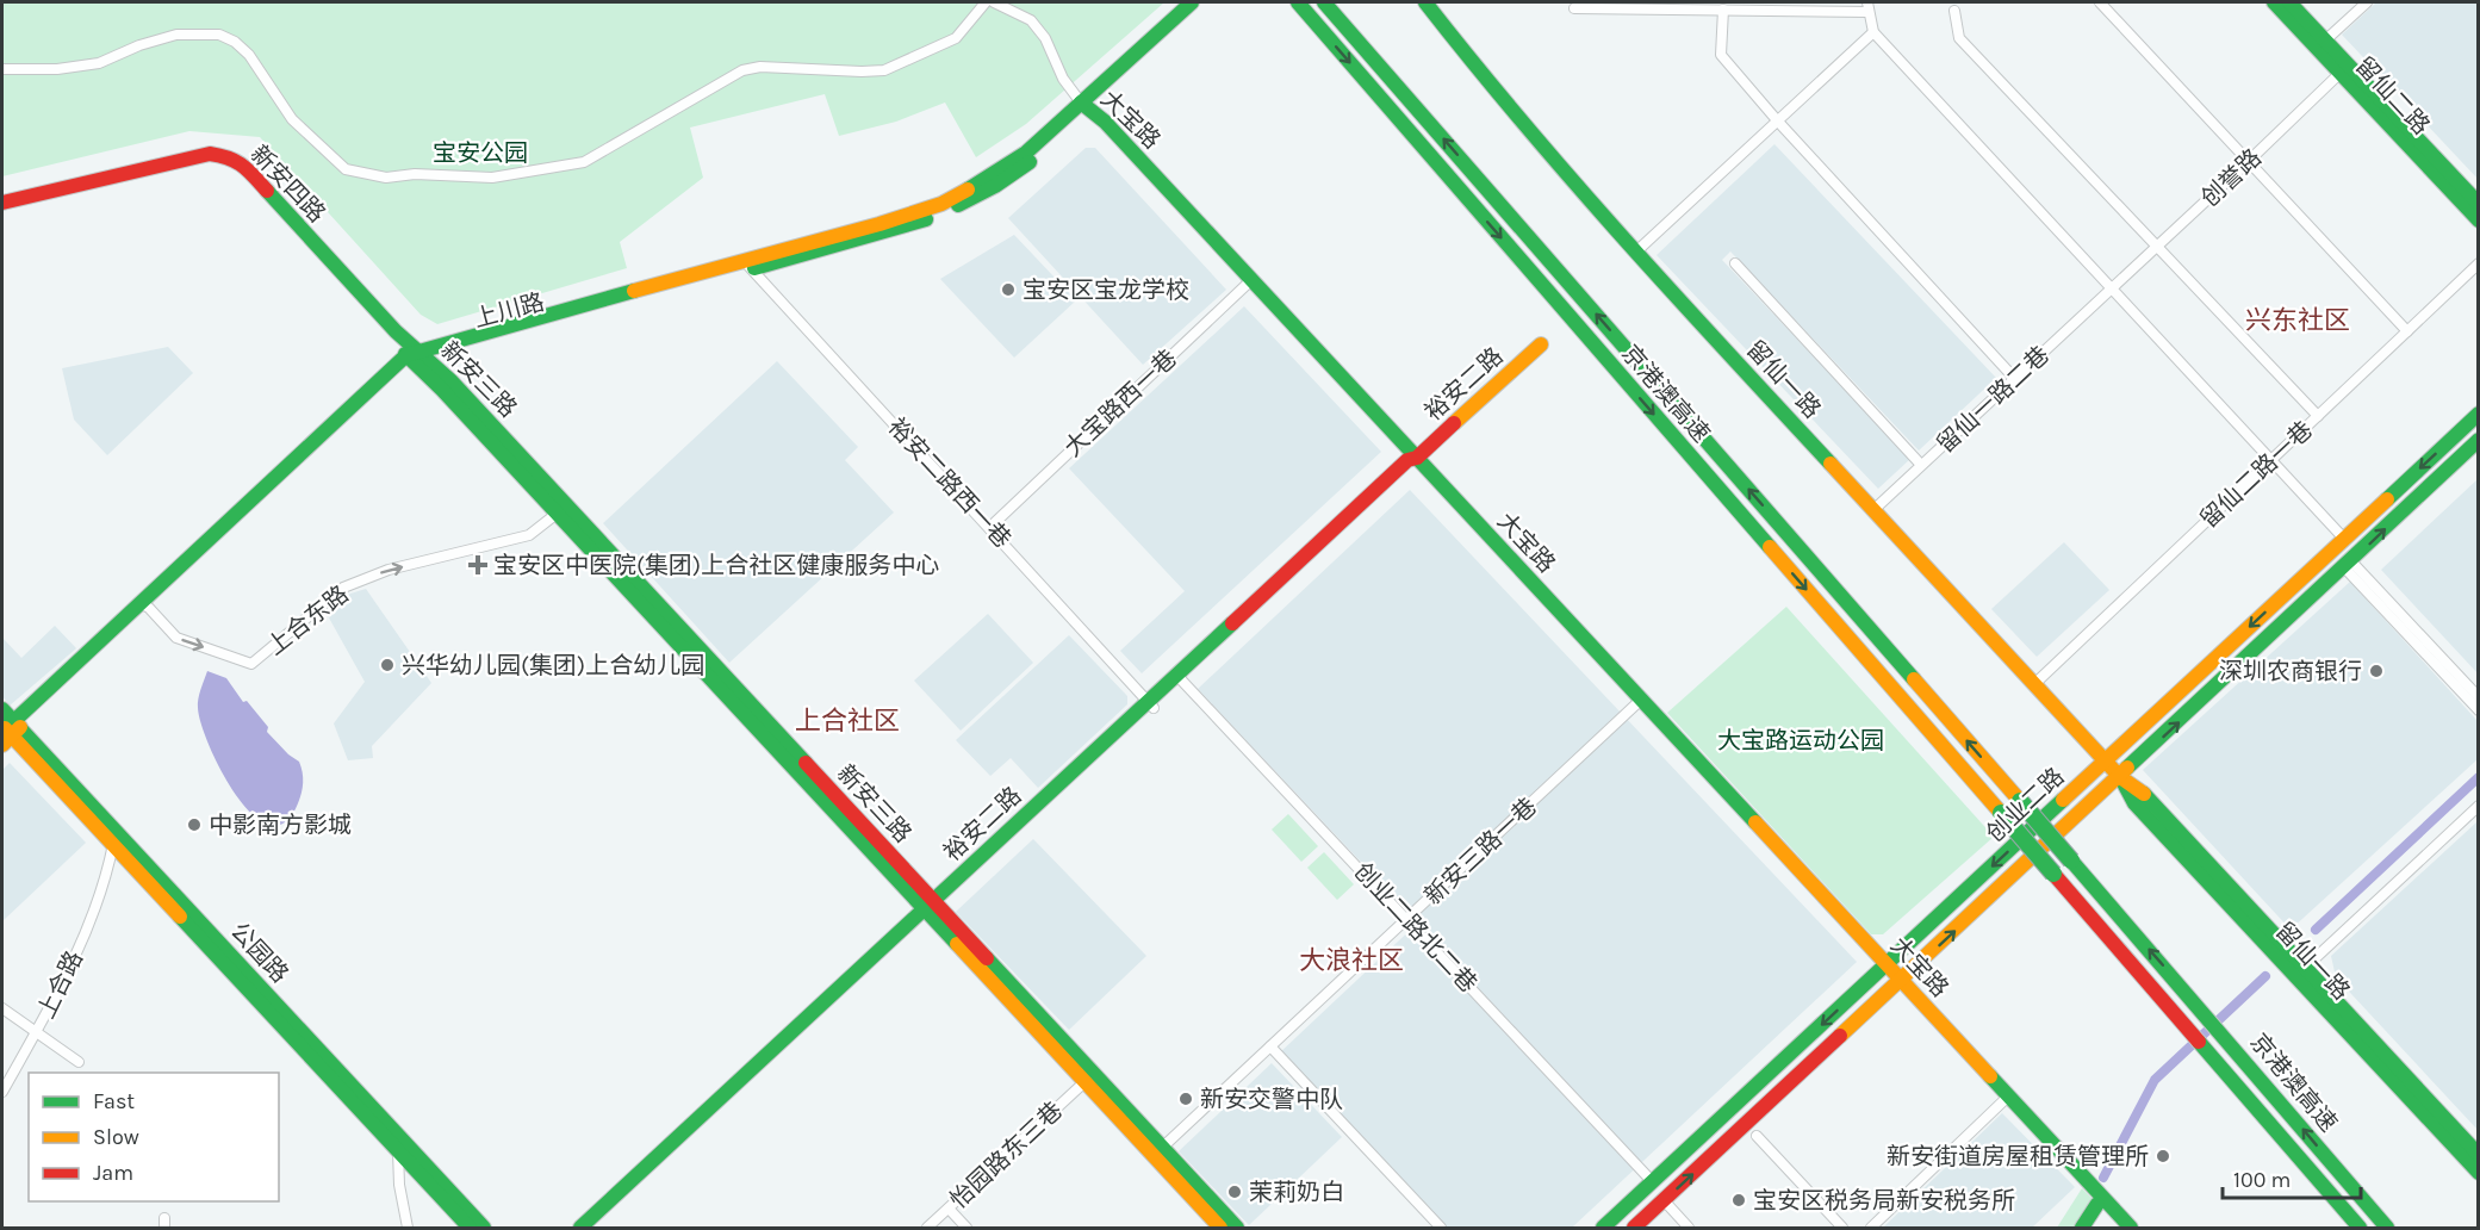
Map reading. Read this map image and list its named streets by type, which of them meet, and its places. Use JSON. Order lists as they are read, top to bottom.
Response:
{
  "streets": {
    "main road": [
      "留仙二路",
      "大宝路",
      "新安四路",
      "上川路",
      "新安三路",
      "留仙一路",
      "裕安二路",
      "京港澳高速",
      "创业二路",
      "公园路"
    ],
    "street": [
      "创誉路",
      "留仙一路二巷",
      "大宝路西一巷",
      "留仙二路一巷",
      "裕安二路西一巷",
      "上合东路",
      "新安三路一巷",
      "创业二路北二巷",
      "上合路",
      "怡园路东三巷"
    ]
  },
  "crossings": [
    ["留仙二路", "创誉路"],
    ["大宝路", "上川路"],
    ["大宝路", "裕安二路"],
    ["大宝路", "大宝路西一巷"],
    ["大宝路", "创业二路"],
    ["大宝路", "新安三路一巷"],
    ["创誉路", "留仙一路二巷"],
    ["新安四路", "上川路"],
    ["新安四路", "新安三路"],
    ["上川路", "新安三路"],
    ["上川路", "裕安二路西一巷"],
    ["上川路", "上合东路"],
    ["上川路", "公园路"],
    ["新安三路", "裕安二路"],
    ["新安三路", "上合东路"],
    ["新安三路", "新安三路一巷"],
    ["新安三路", "怡园路东三巷"],
    ["留仙一路", "留仙一路二巷"],
    ["留仙一路", "留仙二路一巷"],
    ["留仙一路", "创业二路"],
    ["裕安二路", "裕安二路西一巷"],
    ["裕安二路", "创业二路北二巷"],
    ["大宝路西一巷", "裕安二路西一巷"],
    ["创业二路", "创业二路北二巷"],
    ["新安三路一巷", "创业二路北二巷"],
    ["公园路", "上合路"]
  ],
  "one_way": ["上合东路"],
  "districts": ["兴东社区", "上合社区", "大浪社区"],
  "parks": ["宝安公园", "大宝路运动公园"],
  "places": {
    "other": [
      "宝安区宝龙学校",
      "兴华幼儿园(集团)上合幼儿园",
      "深圳农商银行",
      "中影南方影城",
      "新安交警中队",
      "新安街道房屋租赁管理所",
      "茉莉奶白",
      "宝安区税务局新安税务所"
    ],
    "health": ["宝安区中医院(集团)上合社区健康服务中心"]
  },
  "legend": ["Fast", "Slow", "Jam"],
  "scale_bar": "100 m"
}
